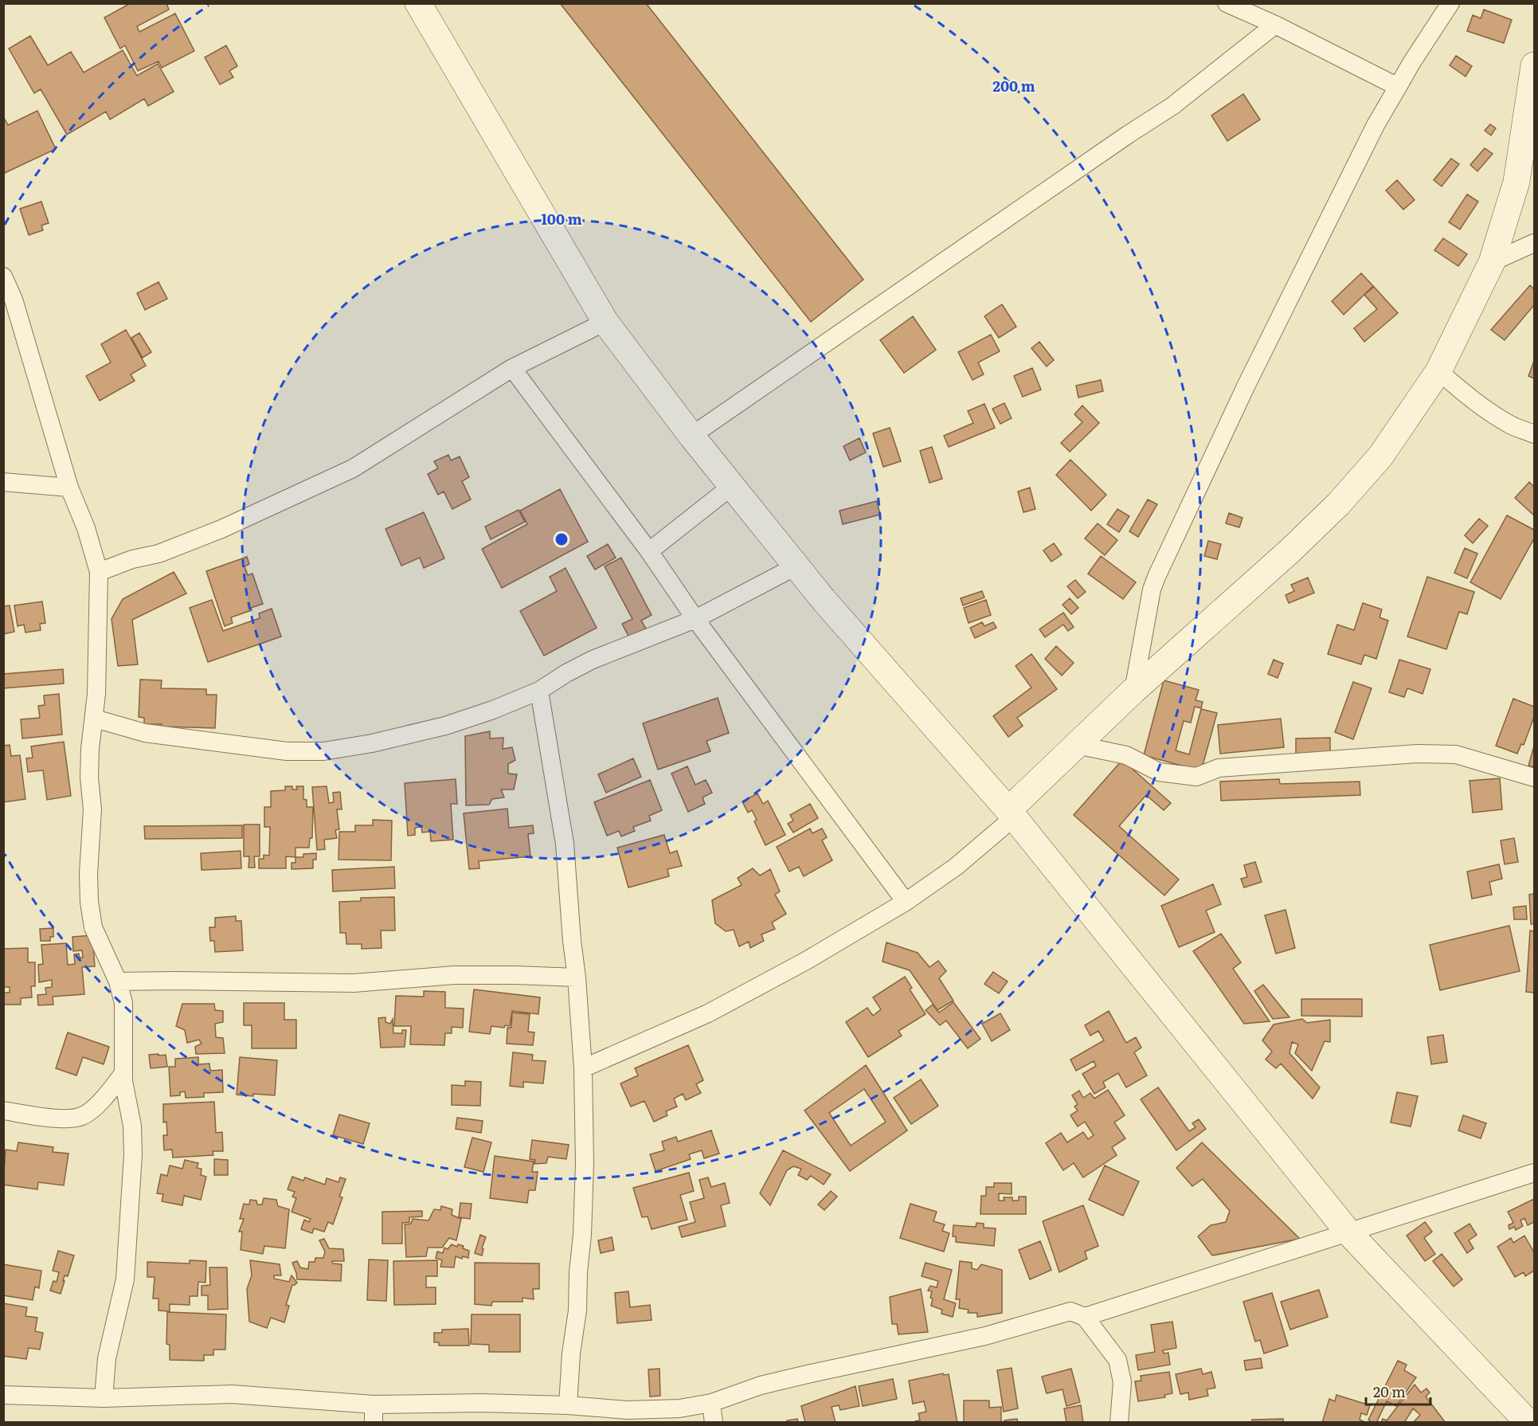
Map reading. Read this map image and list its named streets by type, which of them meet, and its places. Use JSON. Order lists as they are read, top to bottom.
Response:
{
  "scale_bar": "20 m",
  "rings": ["200 m", "100 m"]
}
